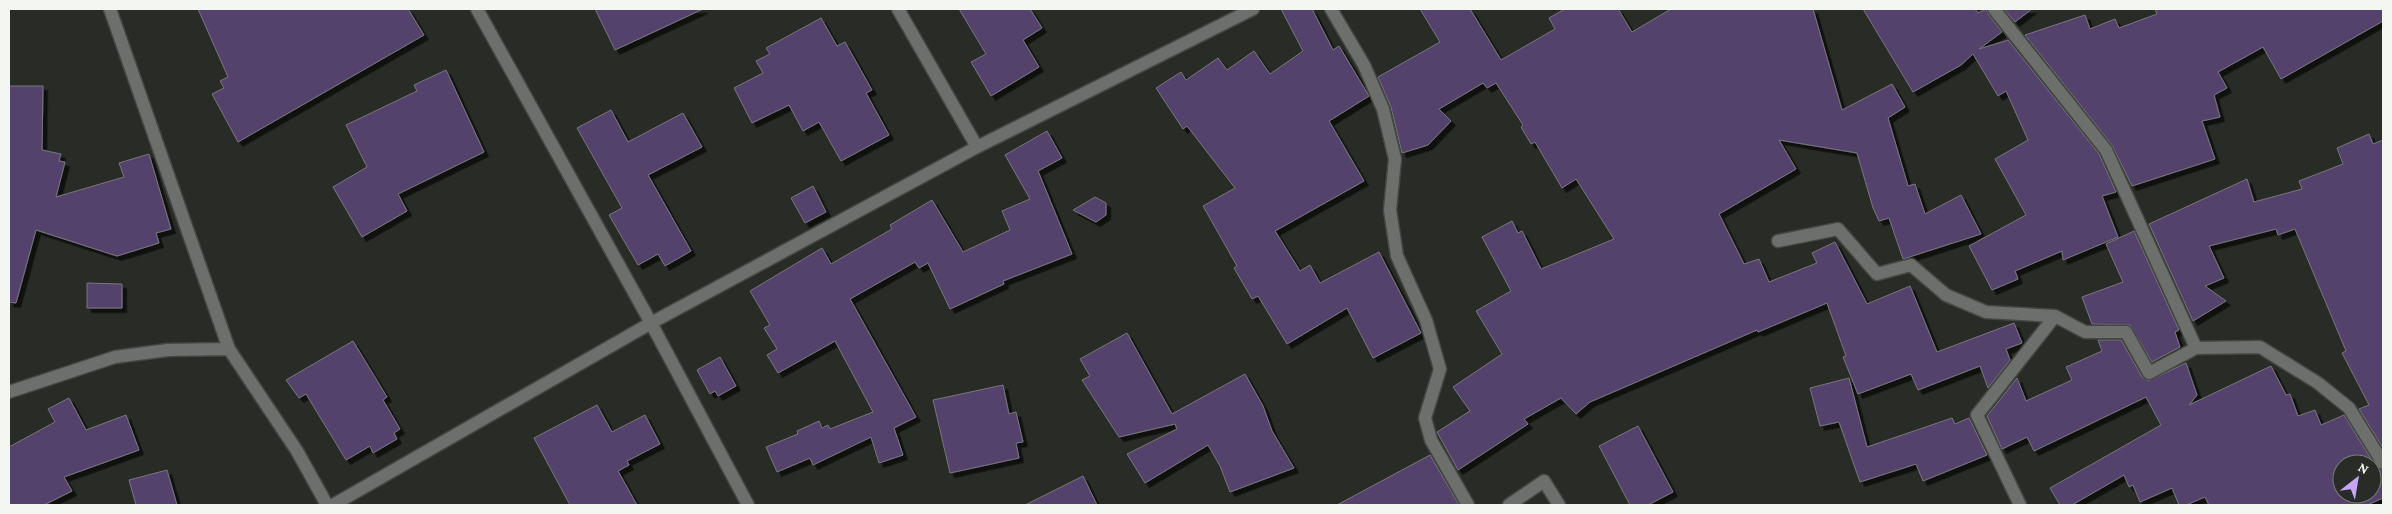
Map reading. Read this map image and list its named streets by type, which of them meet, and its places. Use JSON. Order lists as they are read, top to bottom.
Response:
{
  "north": "top right"
}
